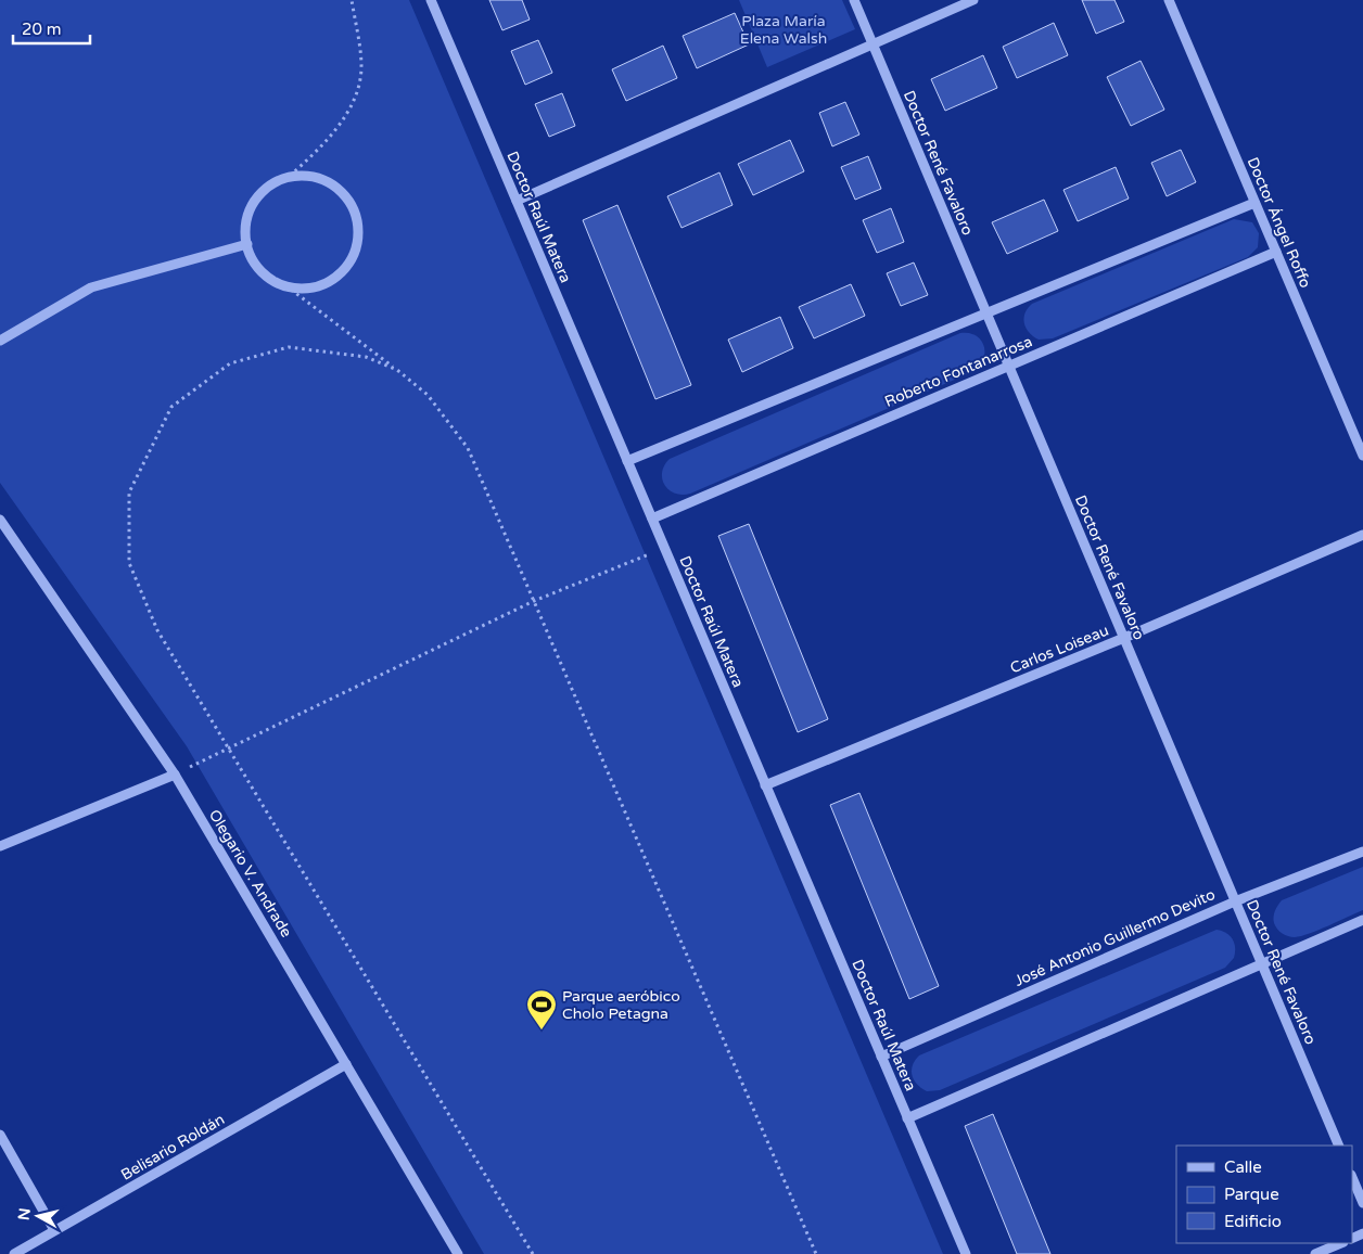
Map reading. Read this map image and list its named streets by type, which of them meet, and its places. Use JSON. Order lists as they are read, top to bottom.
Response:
{
  "streets": {
    "street": [
      "Doctor René Favaloro",
      "Doctor Raúl Matera",
      "Doctor Ángel Roffo",
      "Roberto Fontanarrosa",
      "Carlos Loiseau",
      "Olegario V. Andrade",
      "José Antonio Guillermo Devito",
      "Belisario Roldán"
    ]
  },
  "crossings": [
    ["Doctor René Favaloro", "Roberto Fontanarrosa"],
    ["Doctor René Favaloro", "Carlos Loiseau"],
    ["Doctor René Favaloro", "José Antonio Guillermo Devito"],
    ["Doctor Raúl Matera", "Roberto Fontanarrosa"],
    ["Doctor Raúl Matera", "Carlos Loiseau"],
    ["Doctor Raúl Matera", "José Antonio Guillermo Devito"],
    ["Doctor Ángel Roffo", "Roberto Fontanarrosa"],
    ["Olegario V. Andrade", "Belisario Roldán"]
  ],
  "parks": ["Plaza María Elena Walsh"],
  "places": {
    "sports": ["Parque aeróbico Cholo Petagna"]
  },
  "legend": ["Calle", "Parque", "Edificio"],
  "scale_bar": "20 m",
  "north": "left"
}
